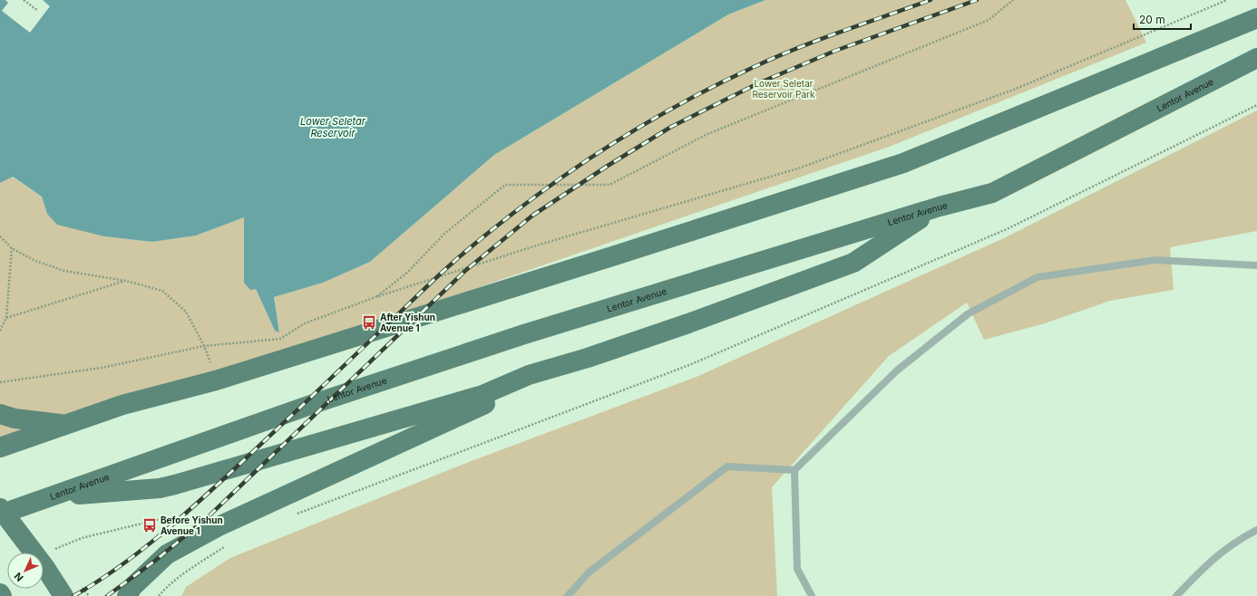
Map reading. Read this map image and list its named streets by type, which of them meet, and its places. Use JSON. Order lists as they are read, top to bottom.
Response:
{
  "streets": {
    "main road": ["Lentor Avenue"]
  },
  "water": ["Lower Seletar Reservoir"],
  "parks": ["Lower Seletar Reservoir Park"],
  "places": {
    "bus stop": ["After Yishun Avenue 1", "Before Yishun Avenue 1"]
  },
  "scale_bar": "20 m",
  "north": "bottom left"
}
